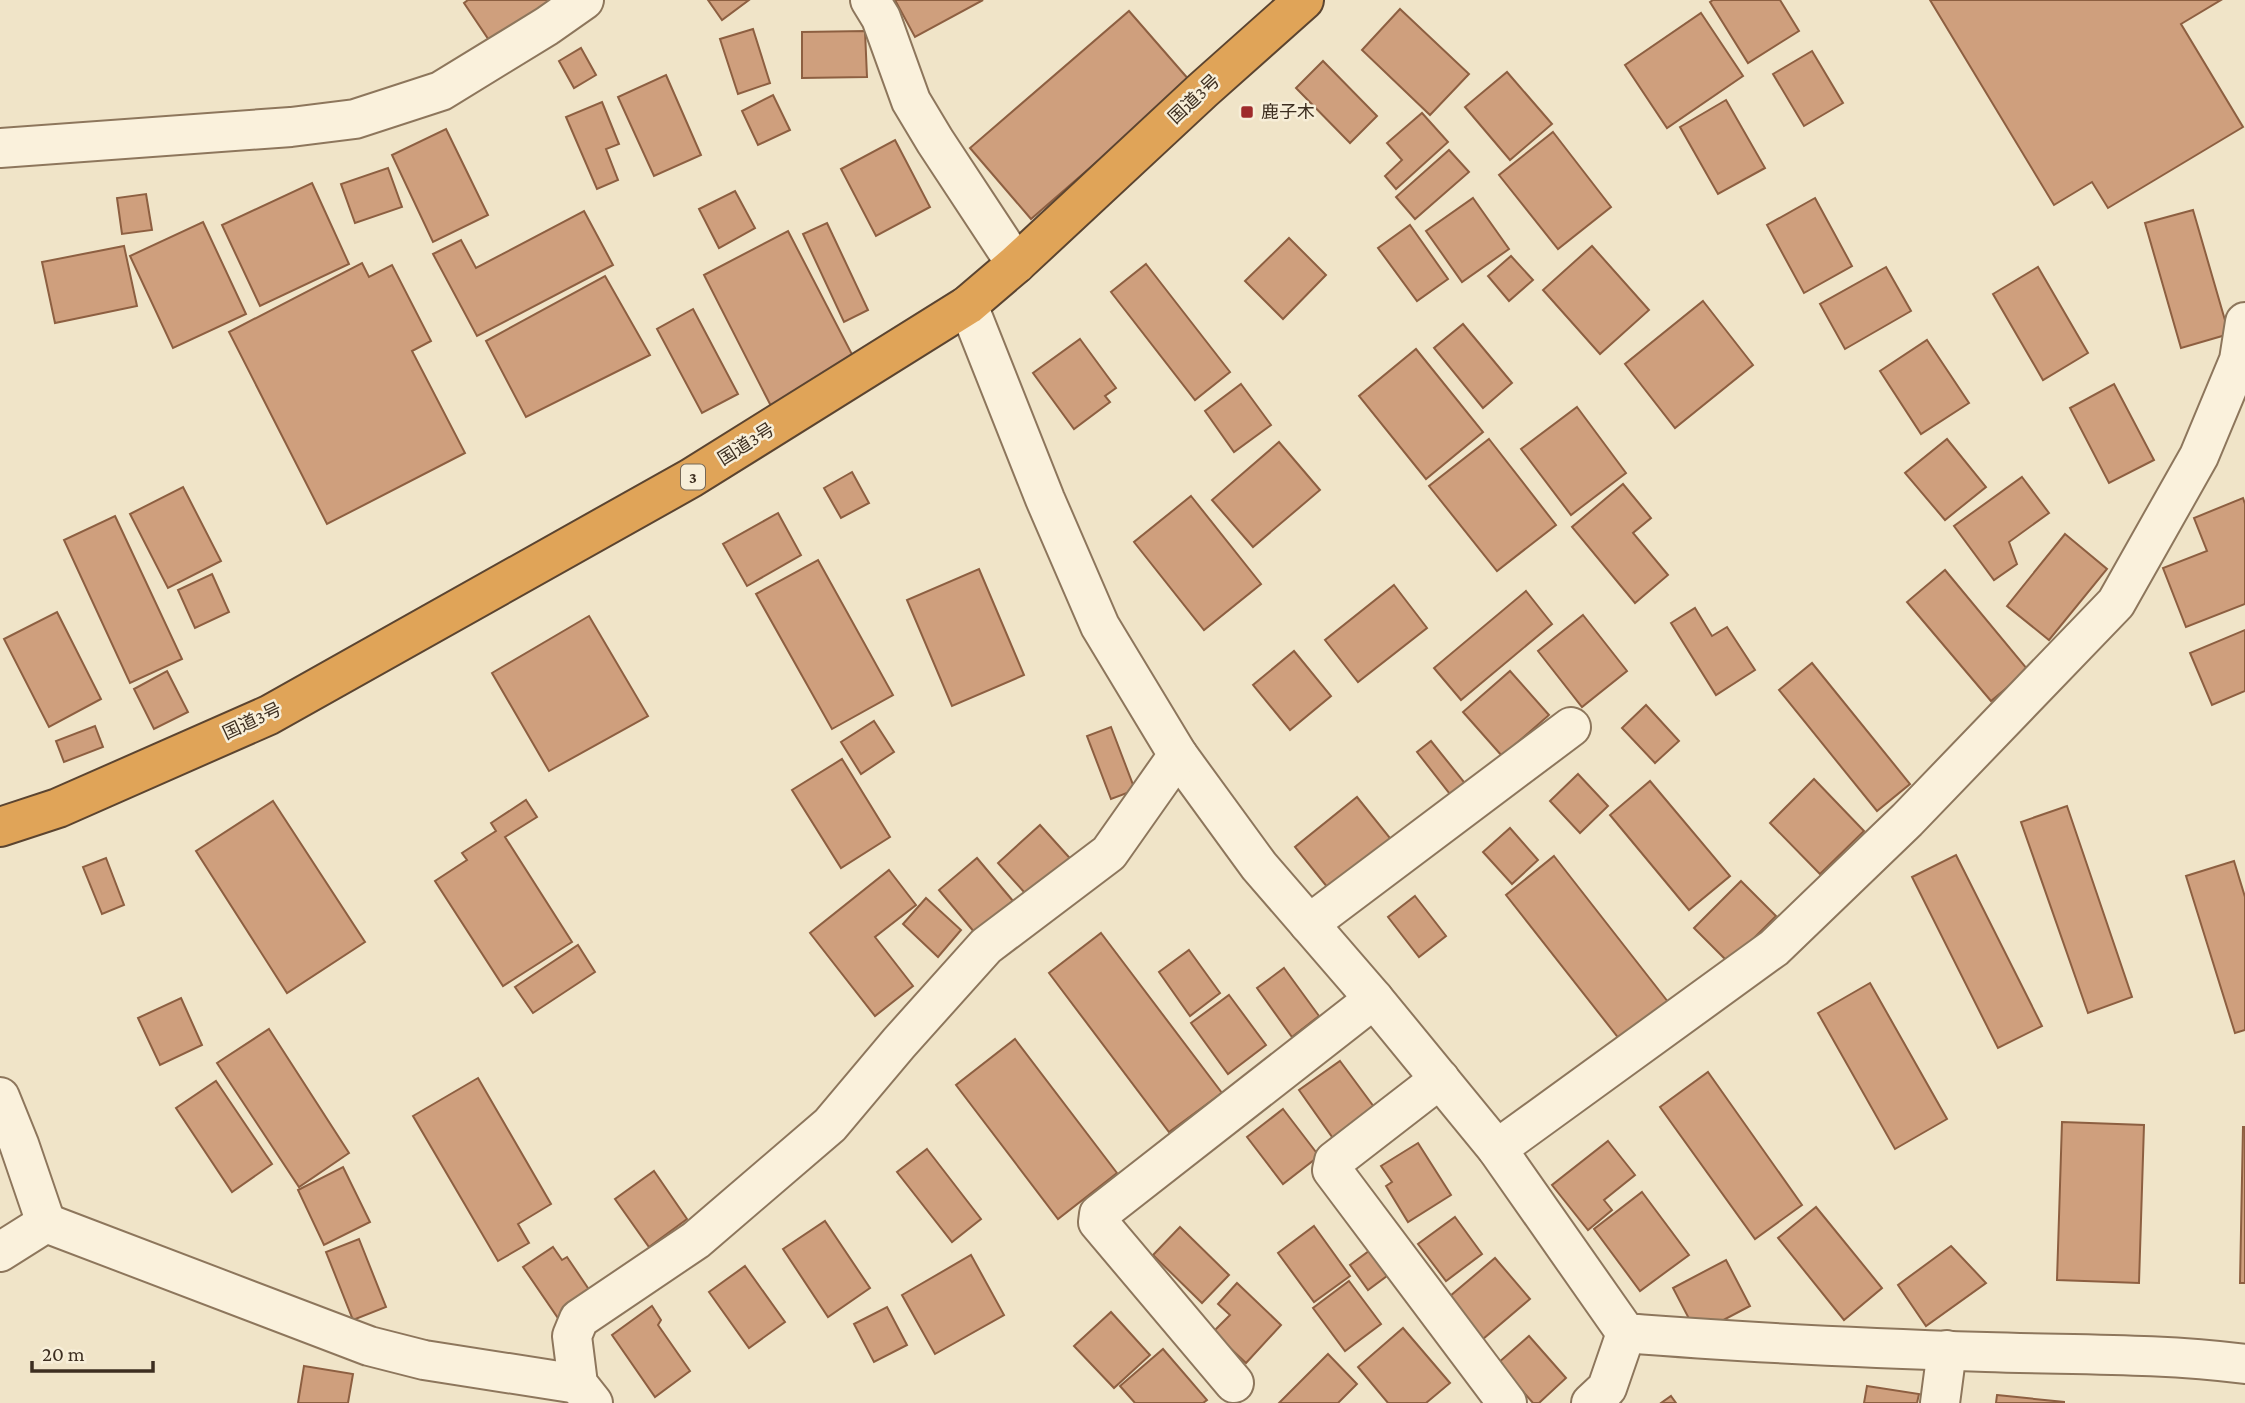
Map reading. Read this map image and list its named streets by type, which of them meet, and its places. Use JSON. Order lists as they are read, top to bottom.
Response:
{
  "streets": {
    "highway": ["国道3号", "3"]
  },
  "places": {
    "transit": ["鹿子木"]
  },
  "scale_bar": "20 m"
}
